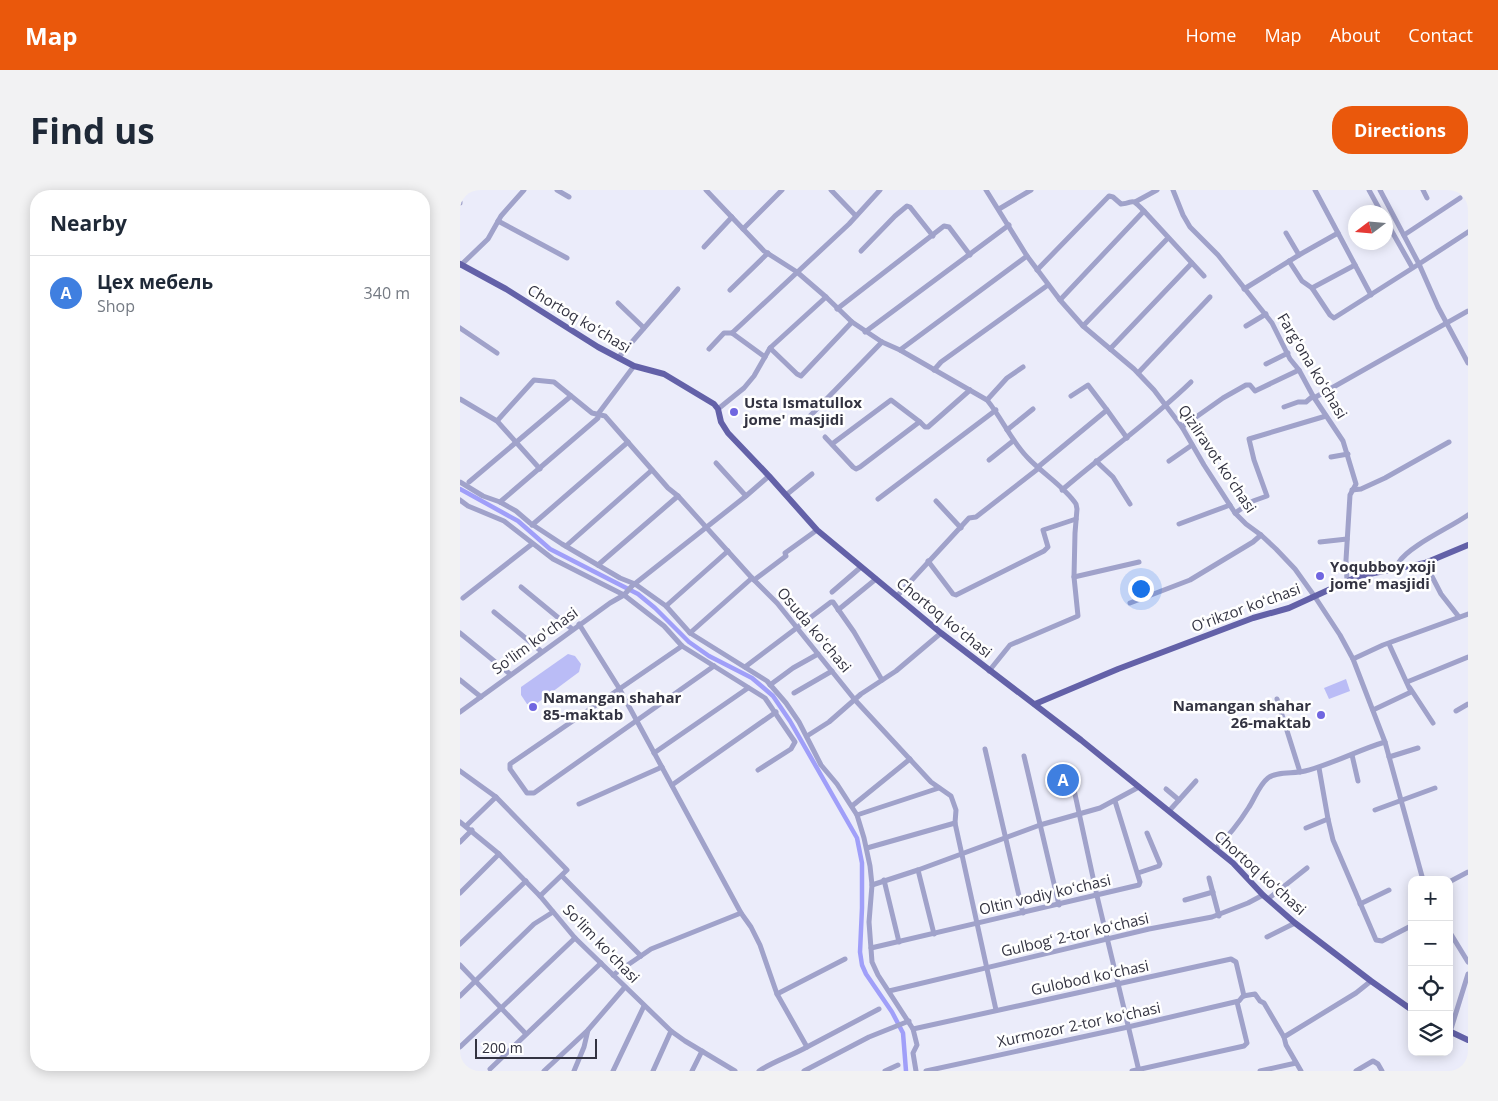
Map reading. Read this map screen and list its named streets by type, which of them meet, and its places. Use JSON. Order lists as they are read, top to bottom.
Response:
{
  "streets": {
    "main road": ["Chortoq koʻchasi", "Oʻrikzor koʻchasi"],
    "street": [
      "Fargʻona koʻchasi",
      "Qizilravot koʻchasi",
      "Osuda koʻchasi",
      "So'lim ko'chasi",
      "Oltin vodiy koʻchasi",
      "Gulbogʻ 2-tor koʻchasi",
      "Soʻlim koʻchasi",
      "Gulobod koʻchasi",
      "Xurmozor 2-tor koʻchasi"
    ]
  },
  "crossings": [
    ["Chortoq koʻchasi", "Oʻrikzor koʻchasi"],
    ["Chortoq koʻchasi", "Gulbogʻ 2-tor koʻchasi"],
    ["Fargʻona koʻchasi", "Oʻrikzor koʻchasi"],
    ["Qizilravot koʻchasi", "Oʻrikzor koʻchasi"],
    ["Osuda koʻchasi", "Oltin vodiy koʻchasi"],
    ["Osuda koʻchasi", "Gulbogʻ 2-tor koʻchasi"],
    ["Osuda koʻchasi", "Gulobod koʻchasi"]
  ],
  "places": [
    "Usta Ismatullox jome' masjidi",
    "Yoqubboy xoji jome' masjidi",
    "Namangan shahar 85-maktab",
    "Namangan shahar 26-maktab"
  ],
  "scale_bar": "200 m",
  "north": "left",
  "page": {
    "header": "Map",
    "nav": [
      "Home",
      "Map",
      "About",
      "Contact"
    ],
    "buttons": "Directions",
    "title": "Find us",
    "heading": "Nearby",
    "list": [
      {
        "mark": "A",
        "name": "Цех мебель",
        "note": "Shop",
        "value": "340 m"
      }
    ],
    "pins": "A",
    "map_buttons": ["+", "−"],
    "scale": "200 m"
  }
}
